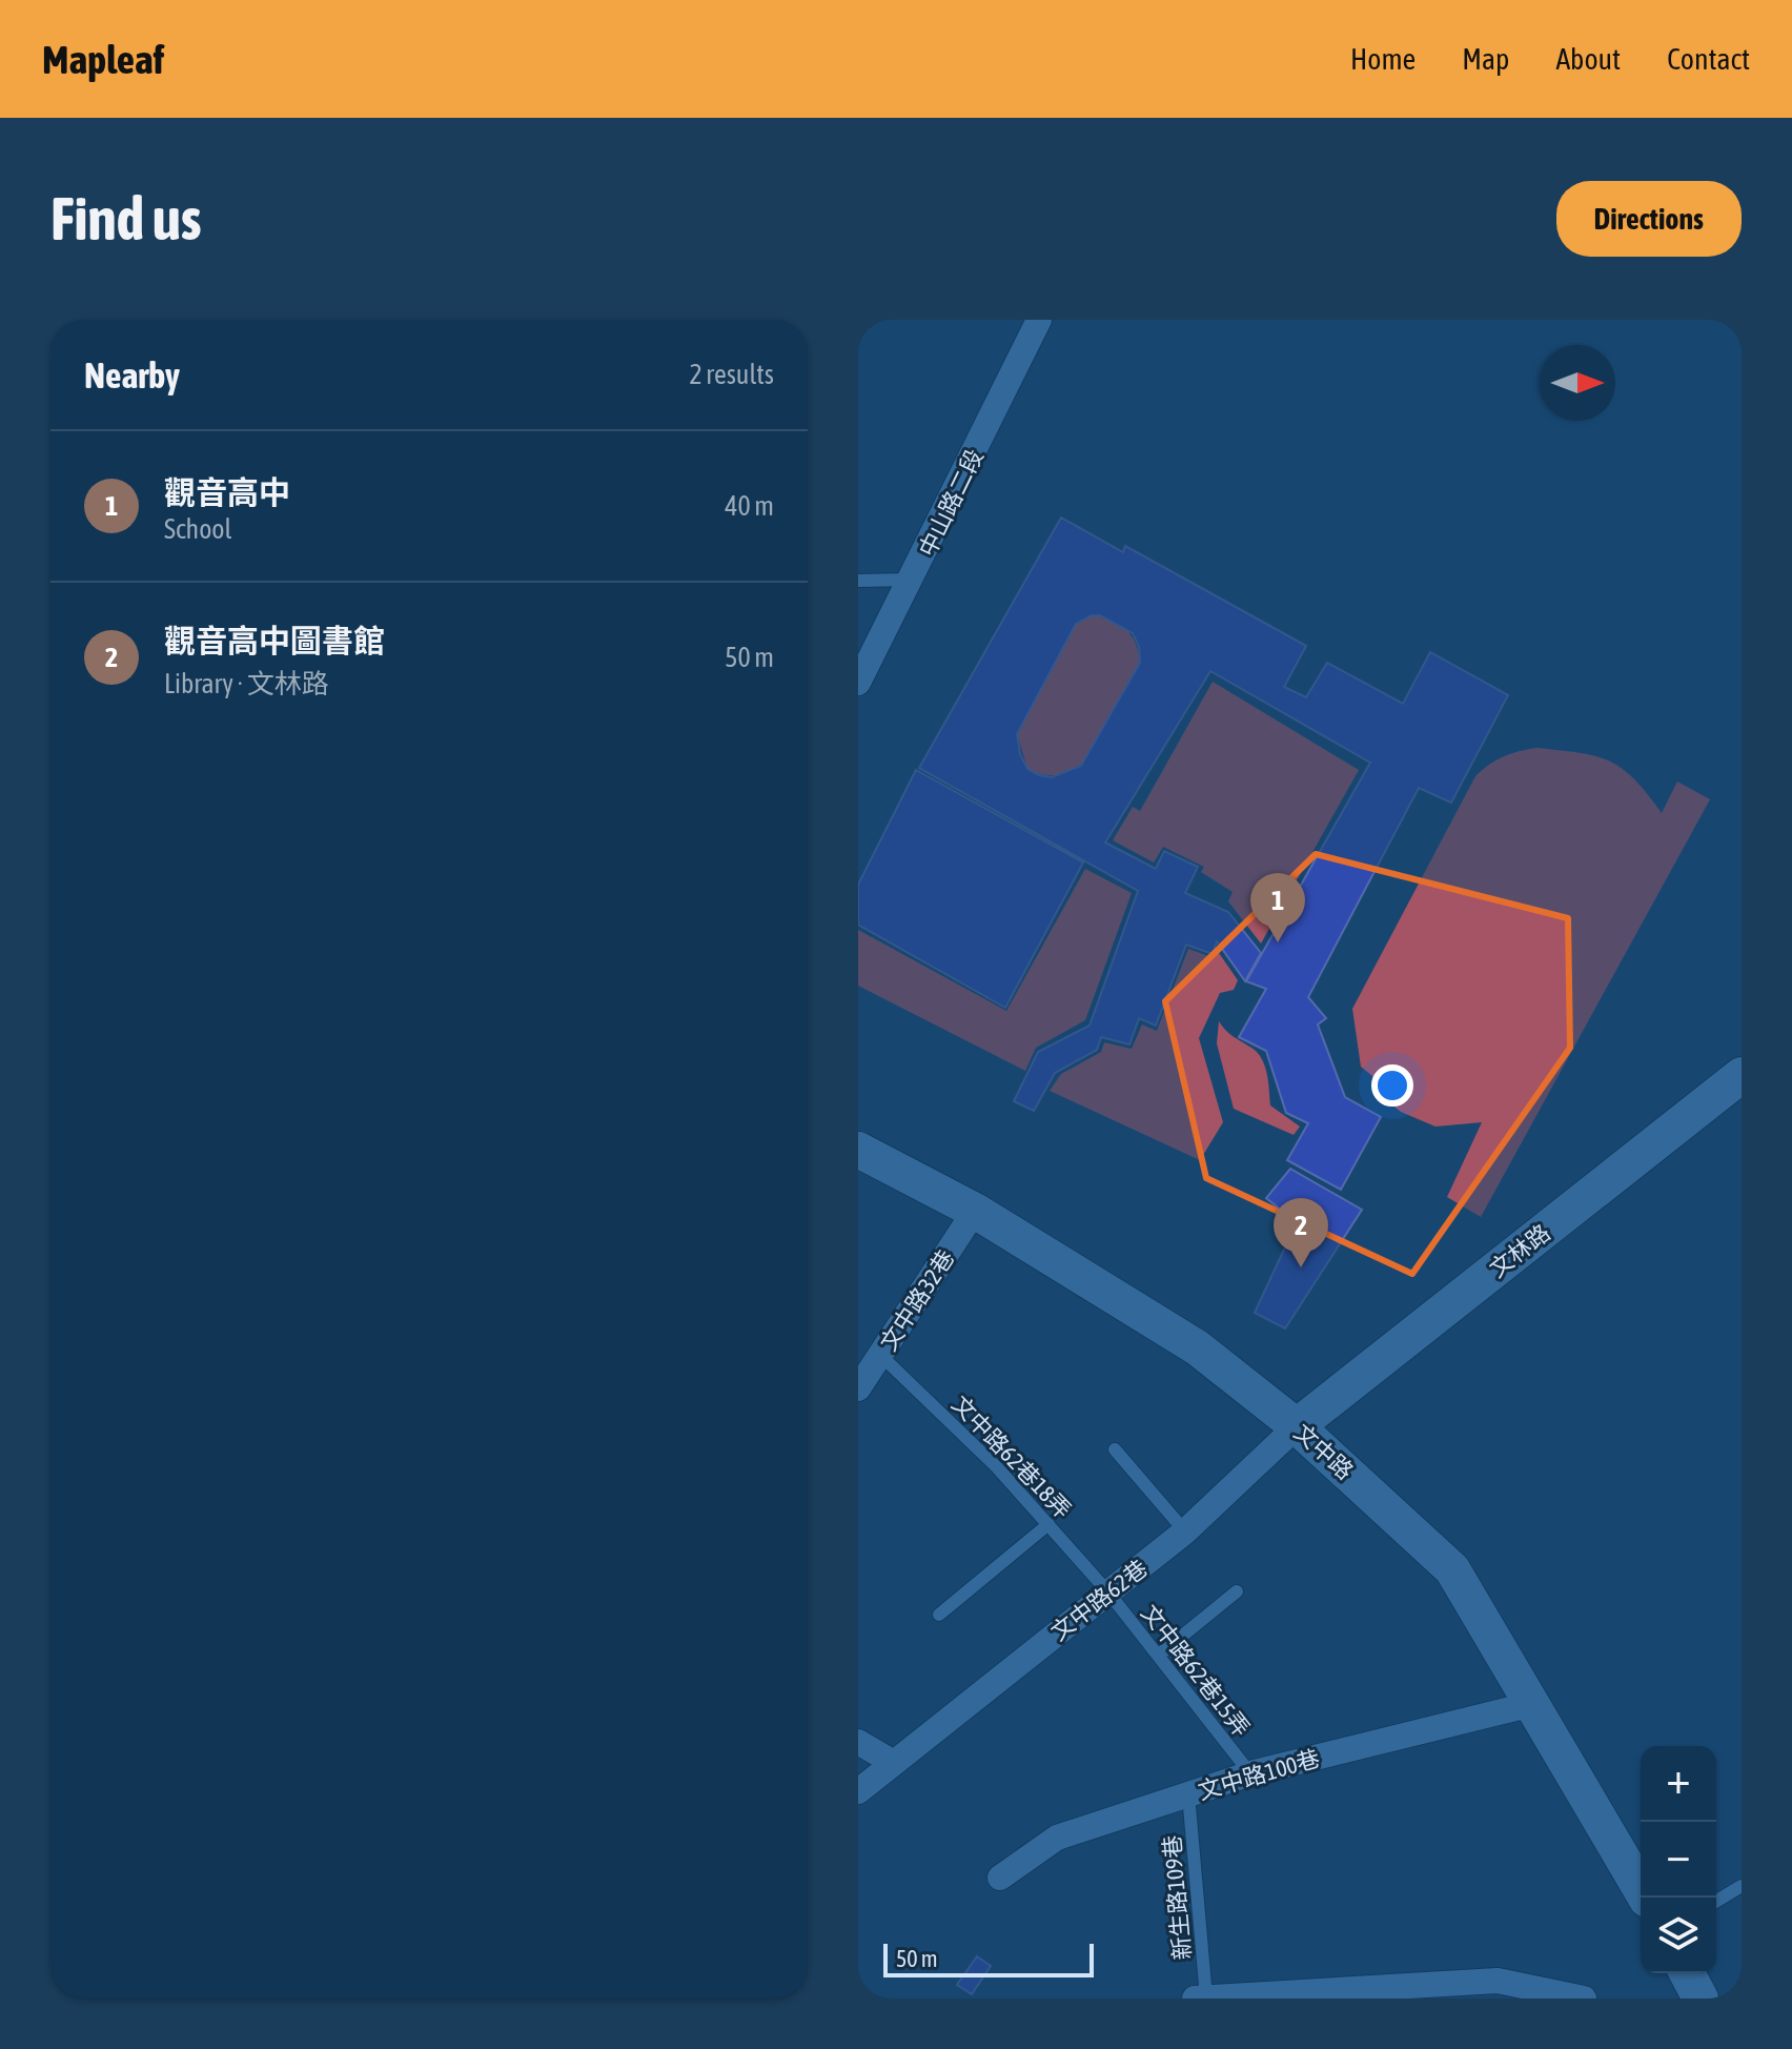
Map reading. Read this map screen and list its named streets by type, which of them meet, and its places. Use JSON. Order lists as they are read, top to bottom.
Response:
{
  "streets": {
    "street": [
      "中山路二段",
      "文林路",
      "文中路32巷",
      "文中路",
      "文中路62巷",
      "文中路100巷"
    ],
    "lane": ["文中路62巷18弄", "文中路62巷15弄", "新生路109巷"]
  },
  "crossings": [
    ["文林路", "文中路"],
    ["文林路", "文中路62巷"],
    ["文中路32巷", "文中路"],
    ["文中路32巷", "文中路62巷18弄"],
    ["文中路", "文中路62巷"],
    ["文中路", "文中路100巷"],
    ["文中路62巷18弄", "文中路62巷"],
    ["文中路62巷18弄", "文中路62巷15弄"],
    ["文中路62巷", "文中路62巷15弄"],
    ["文中路62巷15弄", "文中路100巷"],
    ["文中路100巷", "新生路109巷"]
  ],
  "scale_bar": "50 m",
  "north": "right",
  "page": {
    "header": "Mapleaf",
    "nav": [
      "Home",
      "Map",
      "About",
      "Contact"
    ],
    "buttons": "Directions",
    "title": "Find us",
    "heading": ["Nearby", "2 results"],
    "list": [
      {
        "mark": "1",
        "name": "觀音高中",
        "note": "School",
        "value": "40 m"
      },
      {
        "mark": "2",
        "name": "觀音高中圖書館",
        "note": "Library · 文林路",
        "value": "50 m"
      }
    ],
    "pins": ["1", "2"],
    "map_buttons": ["+", "−"],
    "scale": "50 m"
  }
}
